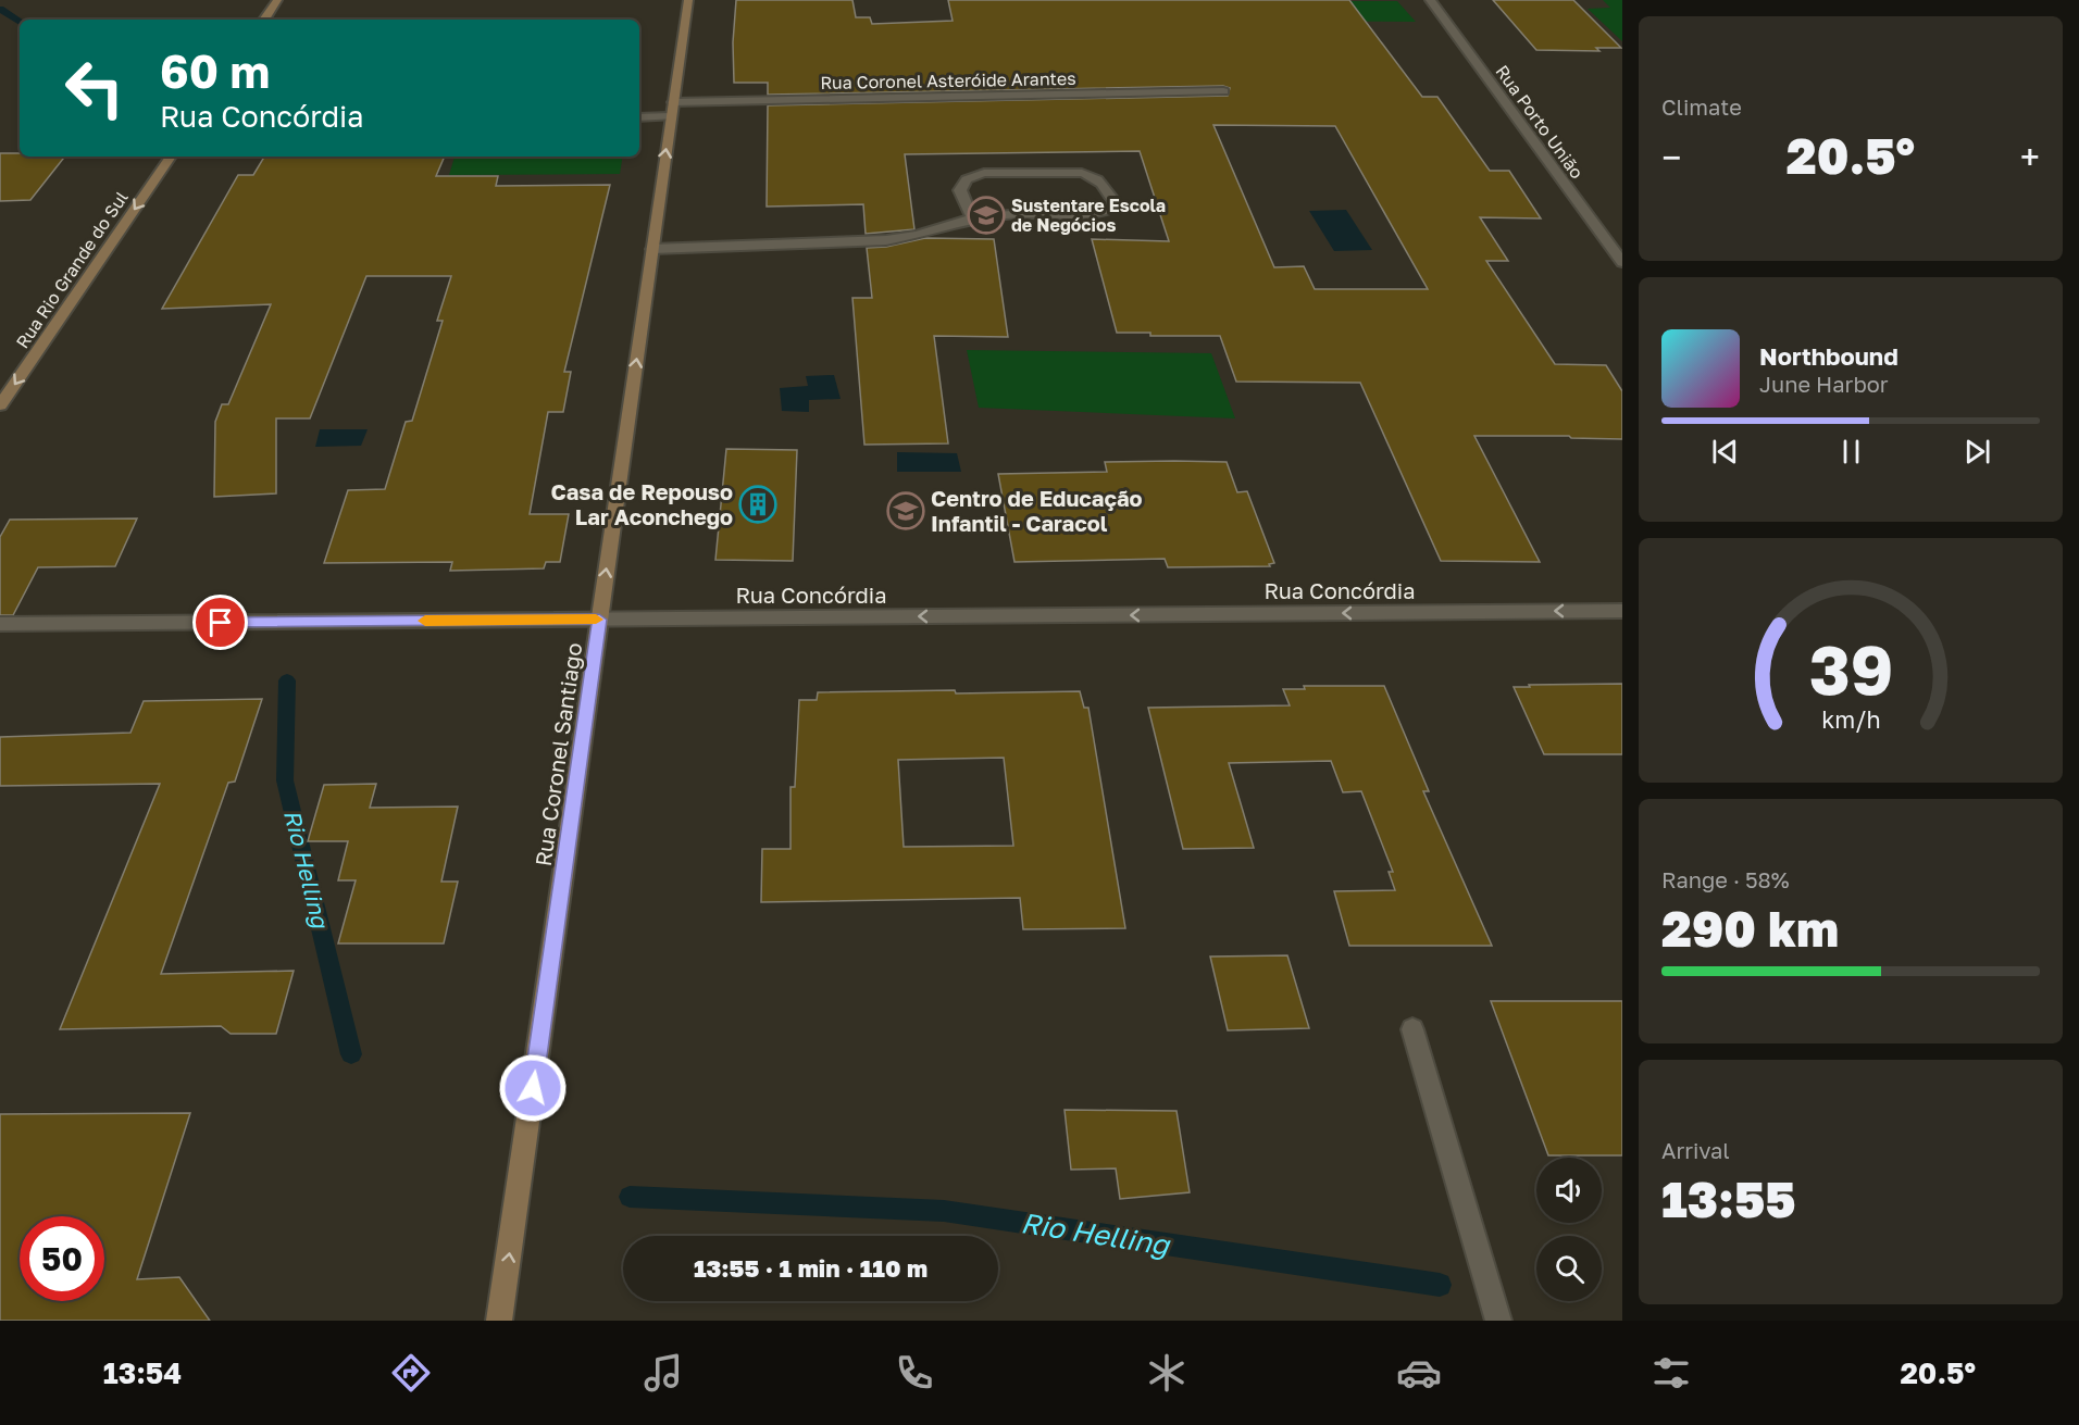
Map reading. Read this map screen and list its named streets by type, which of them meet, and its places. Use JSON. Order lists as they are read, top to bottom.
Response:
{
  "streets": {
    "main road": ["Rua Rio Grande do Sul", "Rua Coronel Santiago"],
    "street": ["Rua Coronel Asteróide Arantes", "Rua Porto União", "Rua Concórdia"]
  },
  "crossings": [
    ["Rua Coronel Asteróide Arantes", "Rua Coronel Santiago"],
    ["Rua Concórdia", "Rua Coronel Santiago"]
  ],
  "one_way": ["Rua Rio Grande do Sul", "Rua Concórdia", "Rua Coronel Santiago"],
  "water": ["Rio Helling"],
  "places": {
    "school or university": ["Sustentare Escola de Negócios", "Centro de Educação Infantil - Caracol"],
    "building": ["Casa de Repouso Lar Aconchego"]
  },
  "page": {
    "tile": [
      "Climate",
      ["Range · 58%", "290 km"],
      ["Arrival", "13:55"]
    ],
    "turn": ["60 m", "Rua Concórdia"],
    "heat": ["−", "20.5°", "+"],
    "song": ["Northbound", "June Harbor"],
    "limit": "50",
    "trip": "13:55 · 1 min · 110 m",
    "tabs": ["13:54", "20.5°"],
    "gauge": ["39", "km/h"]
  }
}
